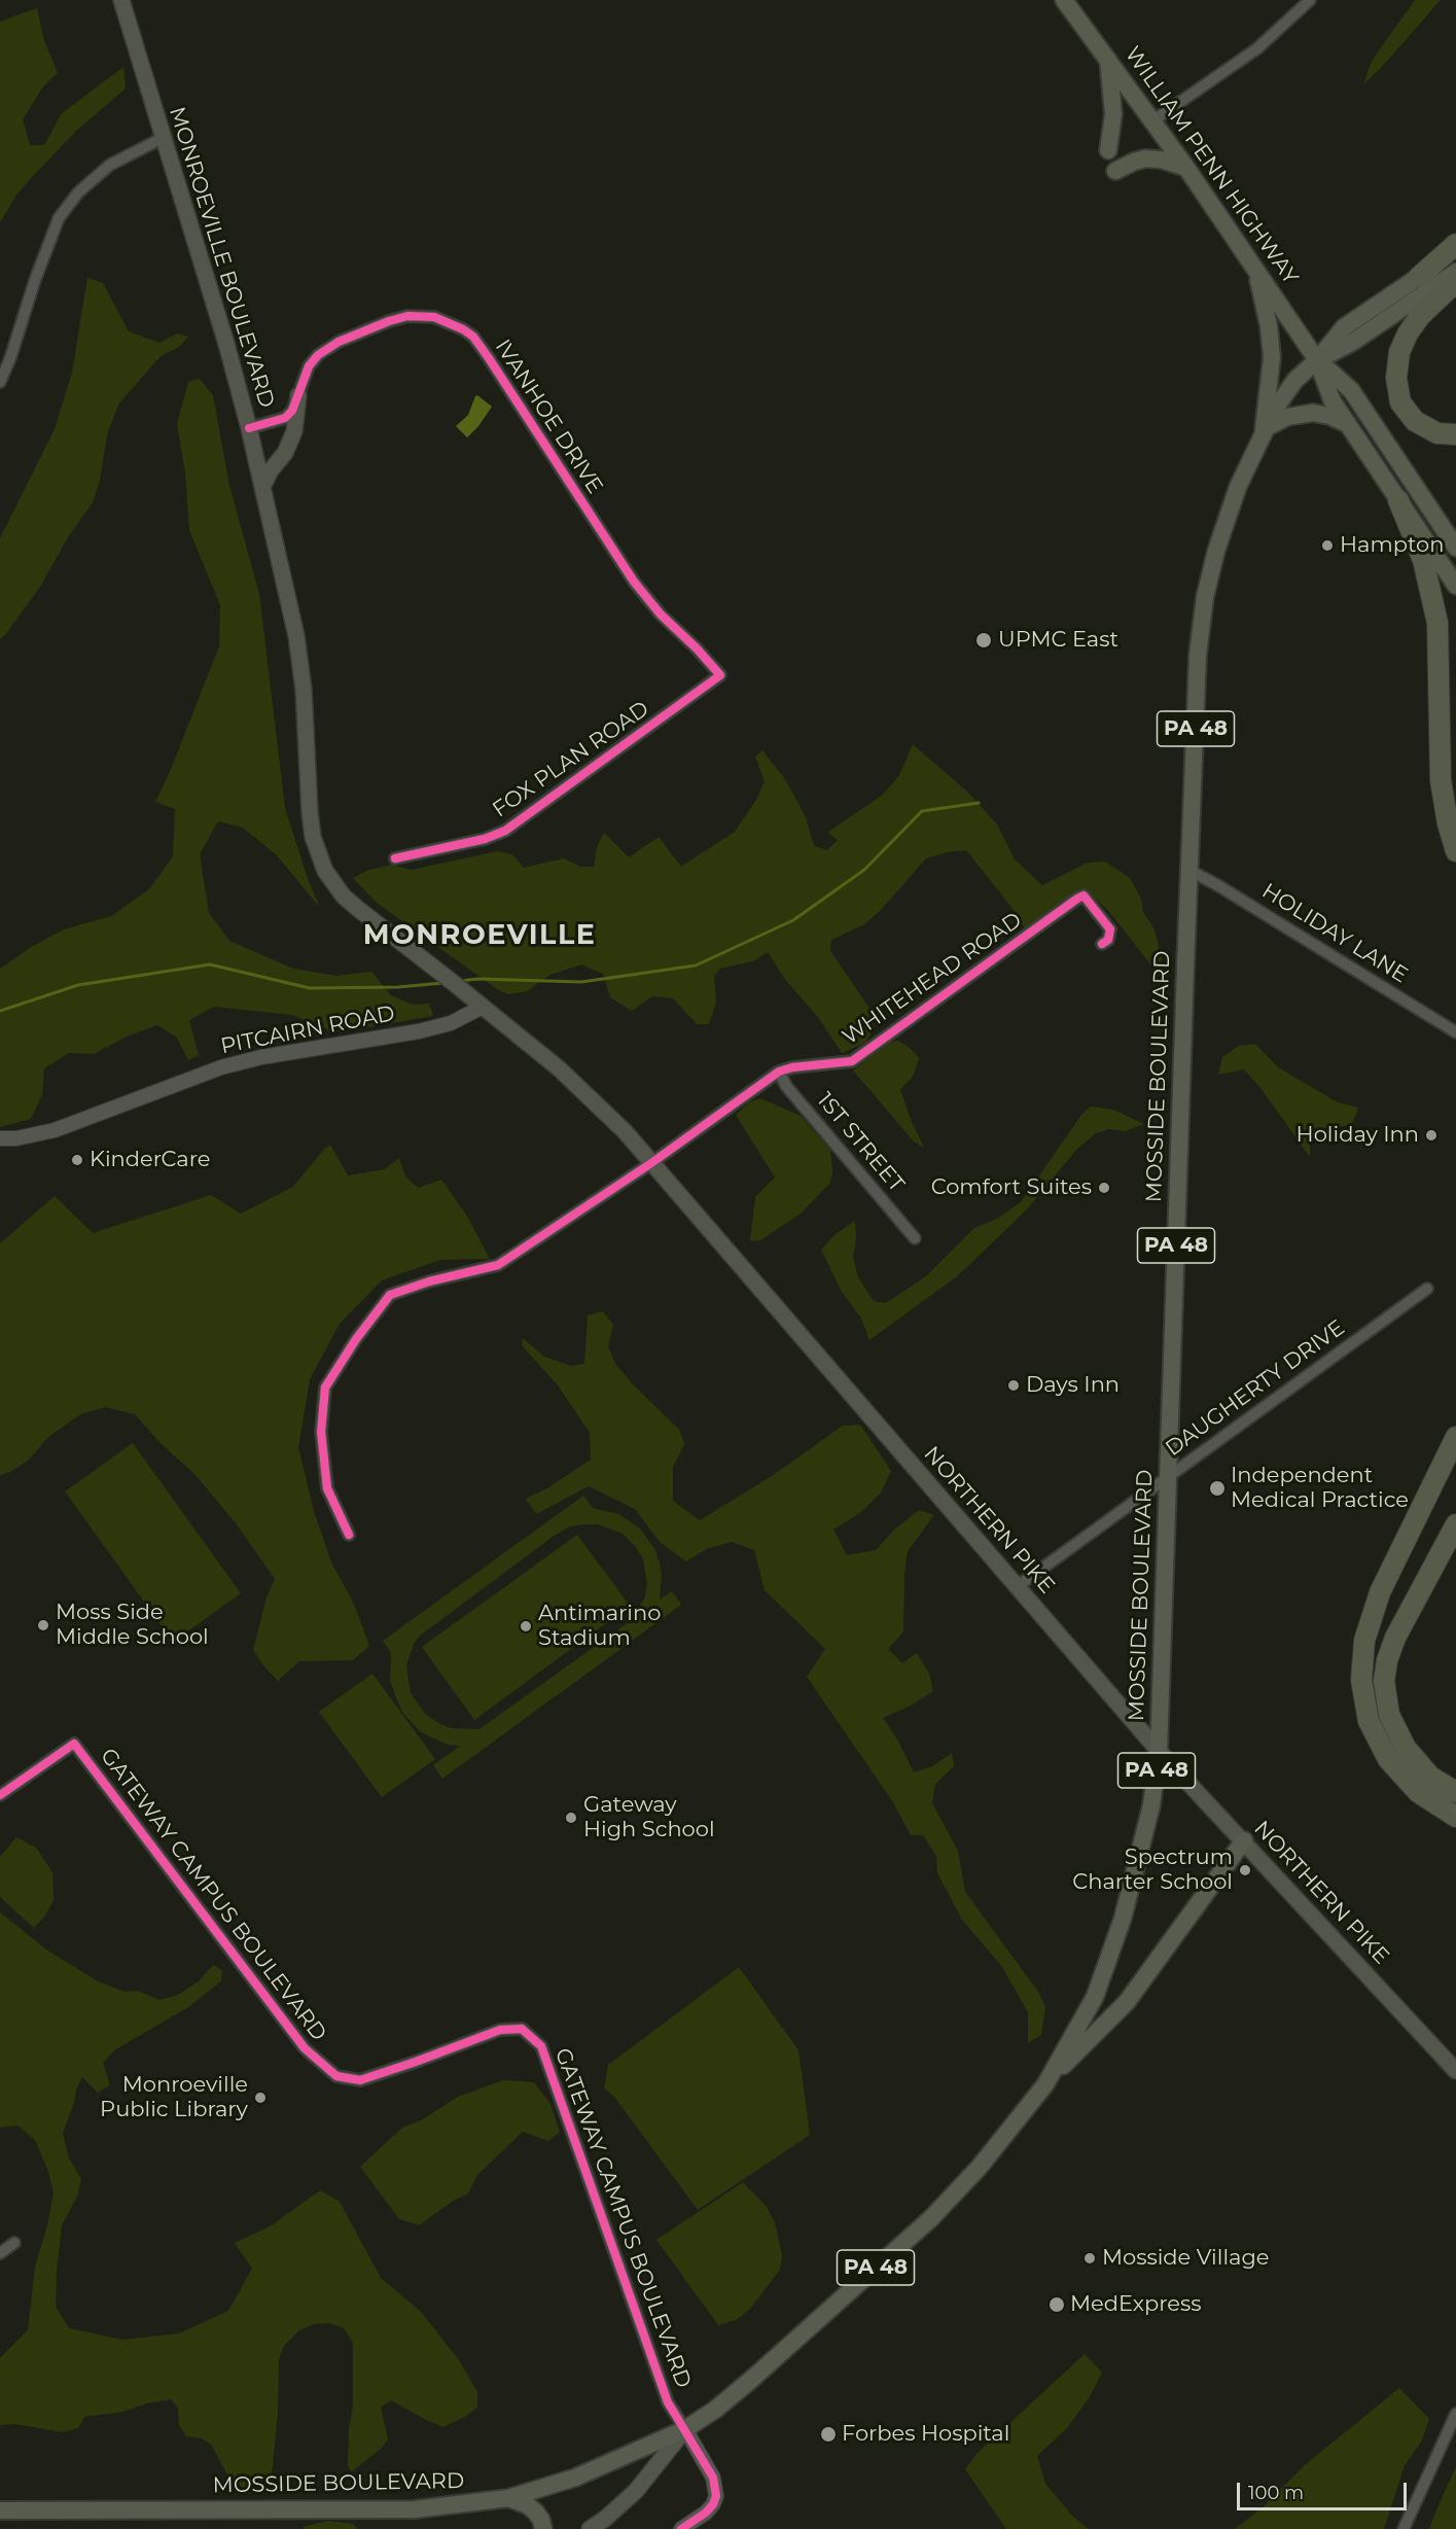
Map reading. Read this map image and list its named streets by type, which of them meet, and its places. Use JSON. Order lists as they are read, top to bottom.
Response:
{
  "streets": {
    "highway": ["WILLIAM PENN HIGHWAY"],
    "main road": [
      "MONROEVILLE BOULEVARD",
      "PA 48",
      "MOSSIDE BOULEVARD",
      "NORTHERN PIKE"
    ],
    "street": [
      "IVANHOE DRIVE",
      "FOX PLAN ROAD",
      "HOLIDAY LANE",
      "WHITEHEAD ROAD",
      "PITCAIRN ROAD",
      "1ST STREET",
      "DAUGHERTY DRIVE",
      "GATEWAY CAMPUS BOULEVARD"
    ]
  },
  "crossings": [
    ["WILLIAM PENN HIGHWAY", "MOSSIDE BOULEVARD"],
    ["MONROEVILLE BOULEVARD", "IVANHOE DRIVE"],
    ["MONROEVILLE BOULEVARD", "PITCAIRN ROAD"],
    ["MONROEVILLE BOULEVARD", "NORTHERN PIKE"],
    ["IVANHOE DRIVE", "FOX PLAN ROAD"],
    ["HOLIDAY LANE", "MOSSIDE BOULEVARD"],
    ["WHITEHEAD ROAD", "1ST STREET"],
    ["WHITEHEAD ROAD", "NORTHERN PIKE"],
    ["PITCAIRN ROAD", "NORTHERN PIKE"],
    ["MOSSIDE BOULEVARD", "DAUGHERTY DRIVE"],
    ["MOSSIDE BOULEVARD", "NORTHERN PIKE"],
    ["MOSSIDE BOULEVARD", "GATEWAY CAMPUS BOULEVARD"],
    ["DAUGHERTY DRIVE", "NORTHERN PIKE"]
  ],
  "districts": ["MONROEVILLE"],
  "places": [
    "Hampton",
    "UPMC East",
    "Holiday Inn",
    "KinderCare",
    "Comfort Suites",
    "Days Inn",
    "Independent Medical Practice",
    "Moss Side Middle School",
    "Antimarino Stadium",
    "Gateway High School",
    "Spectrum Charter School",
    "Monroeville Public Library",
    "Mosside Village",
    "MedExpress",
    "Forbes Hospital"
  ],
  "scale_bar": "100 m"
}
